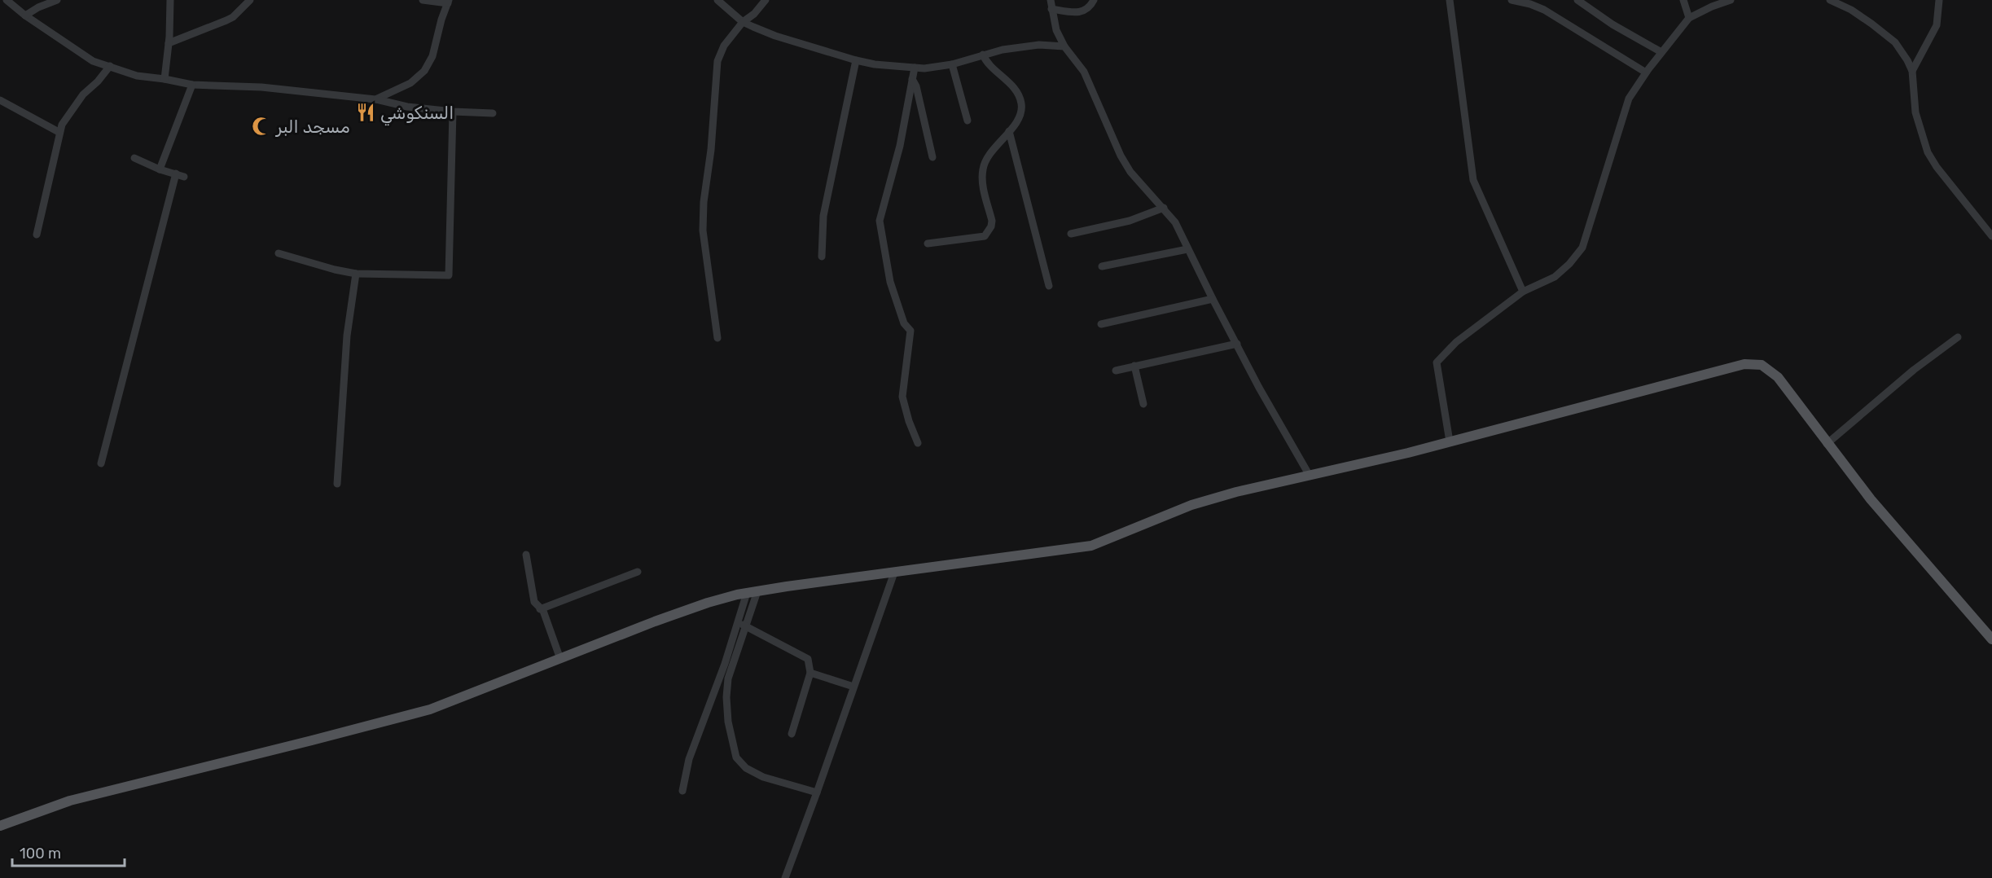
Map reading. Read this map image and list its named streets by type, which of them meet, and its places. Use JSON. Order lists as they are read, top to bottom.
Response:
{
  "places": {
    "restaurant": ["السنكوشي"],
    "mosque": ["مسجد البر"]
  },
  "scale_bar": "100 m"
}
